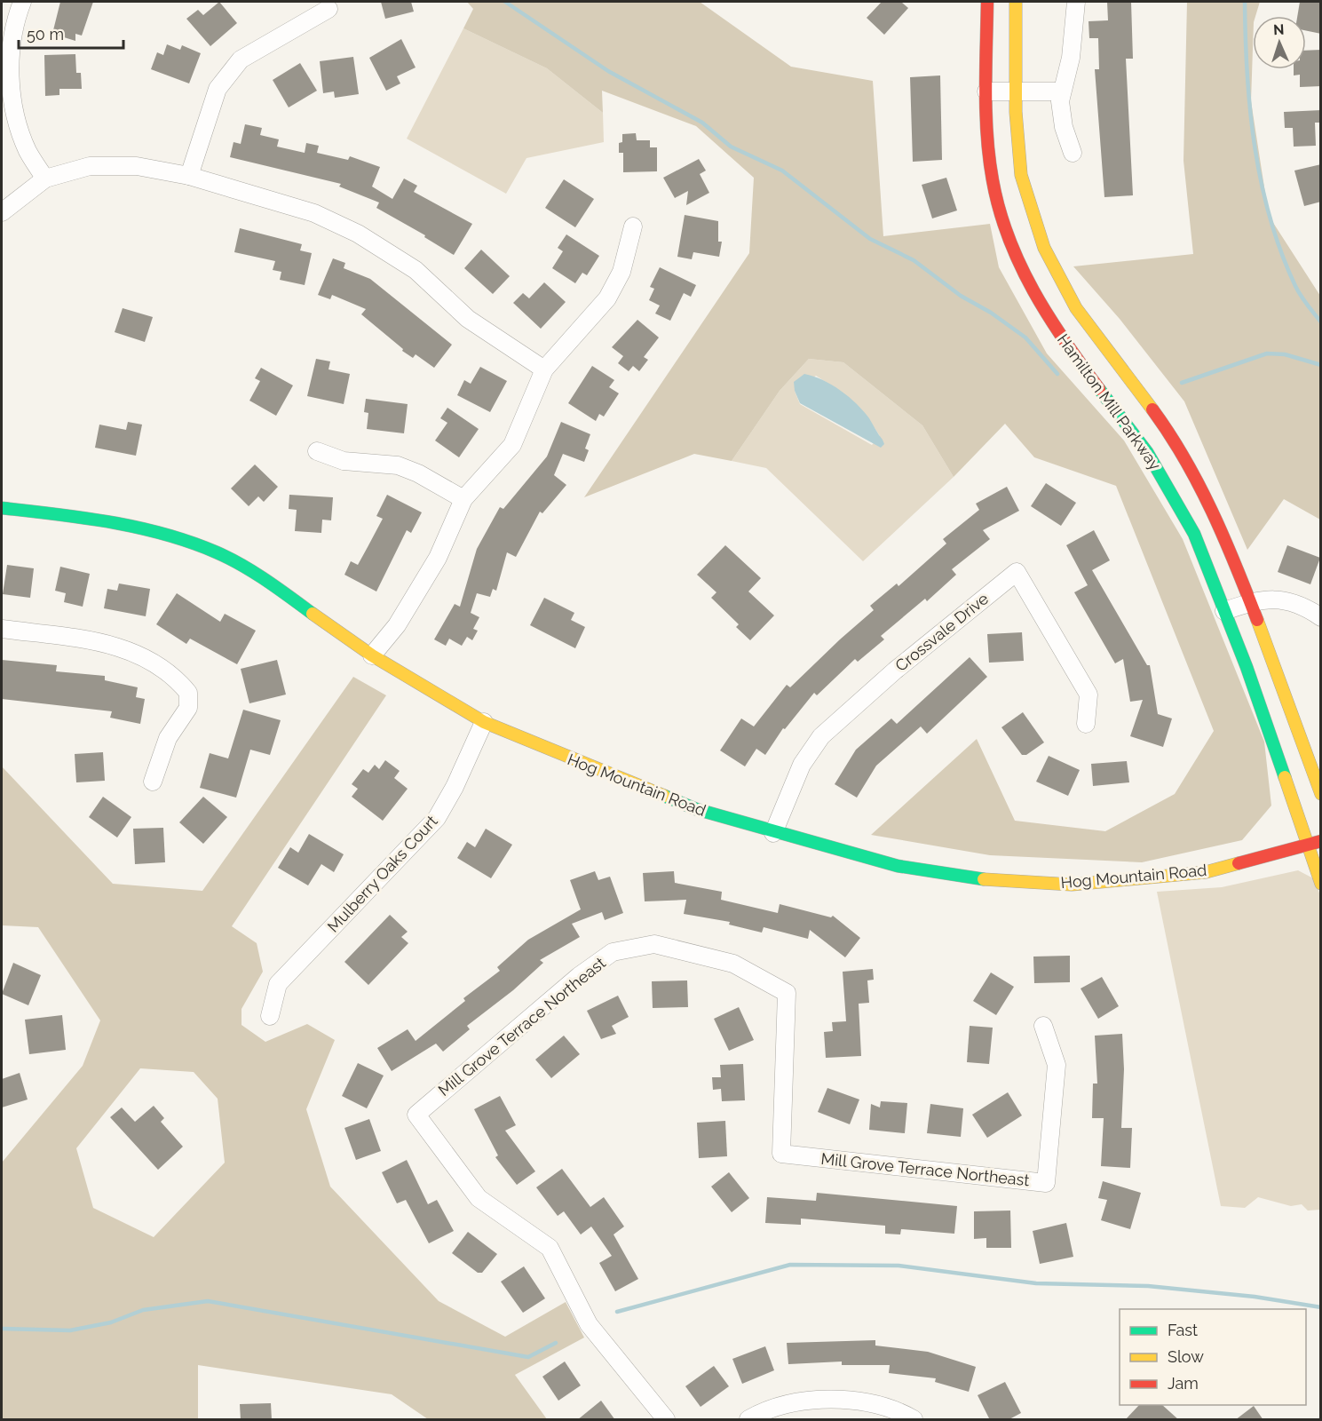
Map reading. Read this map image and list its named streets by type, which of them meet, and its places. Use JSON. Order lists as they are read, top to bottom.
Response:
{
  "streets": {
    "street": [
      "Hamilton Mill Parkway",
      "Crossvale Drive",
      "Hog Mountain Road",
      "Mulberry Oaks Court",
      "Mill Grove Terrace Northeast"
    ]
  },
  "crossings": [
    ["Hamilton Mill Parkway", "Hog Mountain Road"],
    ["Crossvale Drive", "Hog Mountain Road"],
    ["Hog Mountain Road", "Mulberry Oaks Court"]
  ],
  "legend": ["Fast", "Slow", "Jam"],
  "scale_bar": "50 m",
  "north": "top"
}
